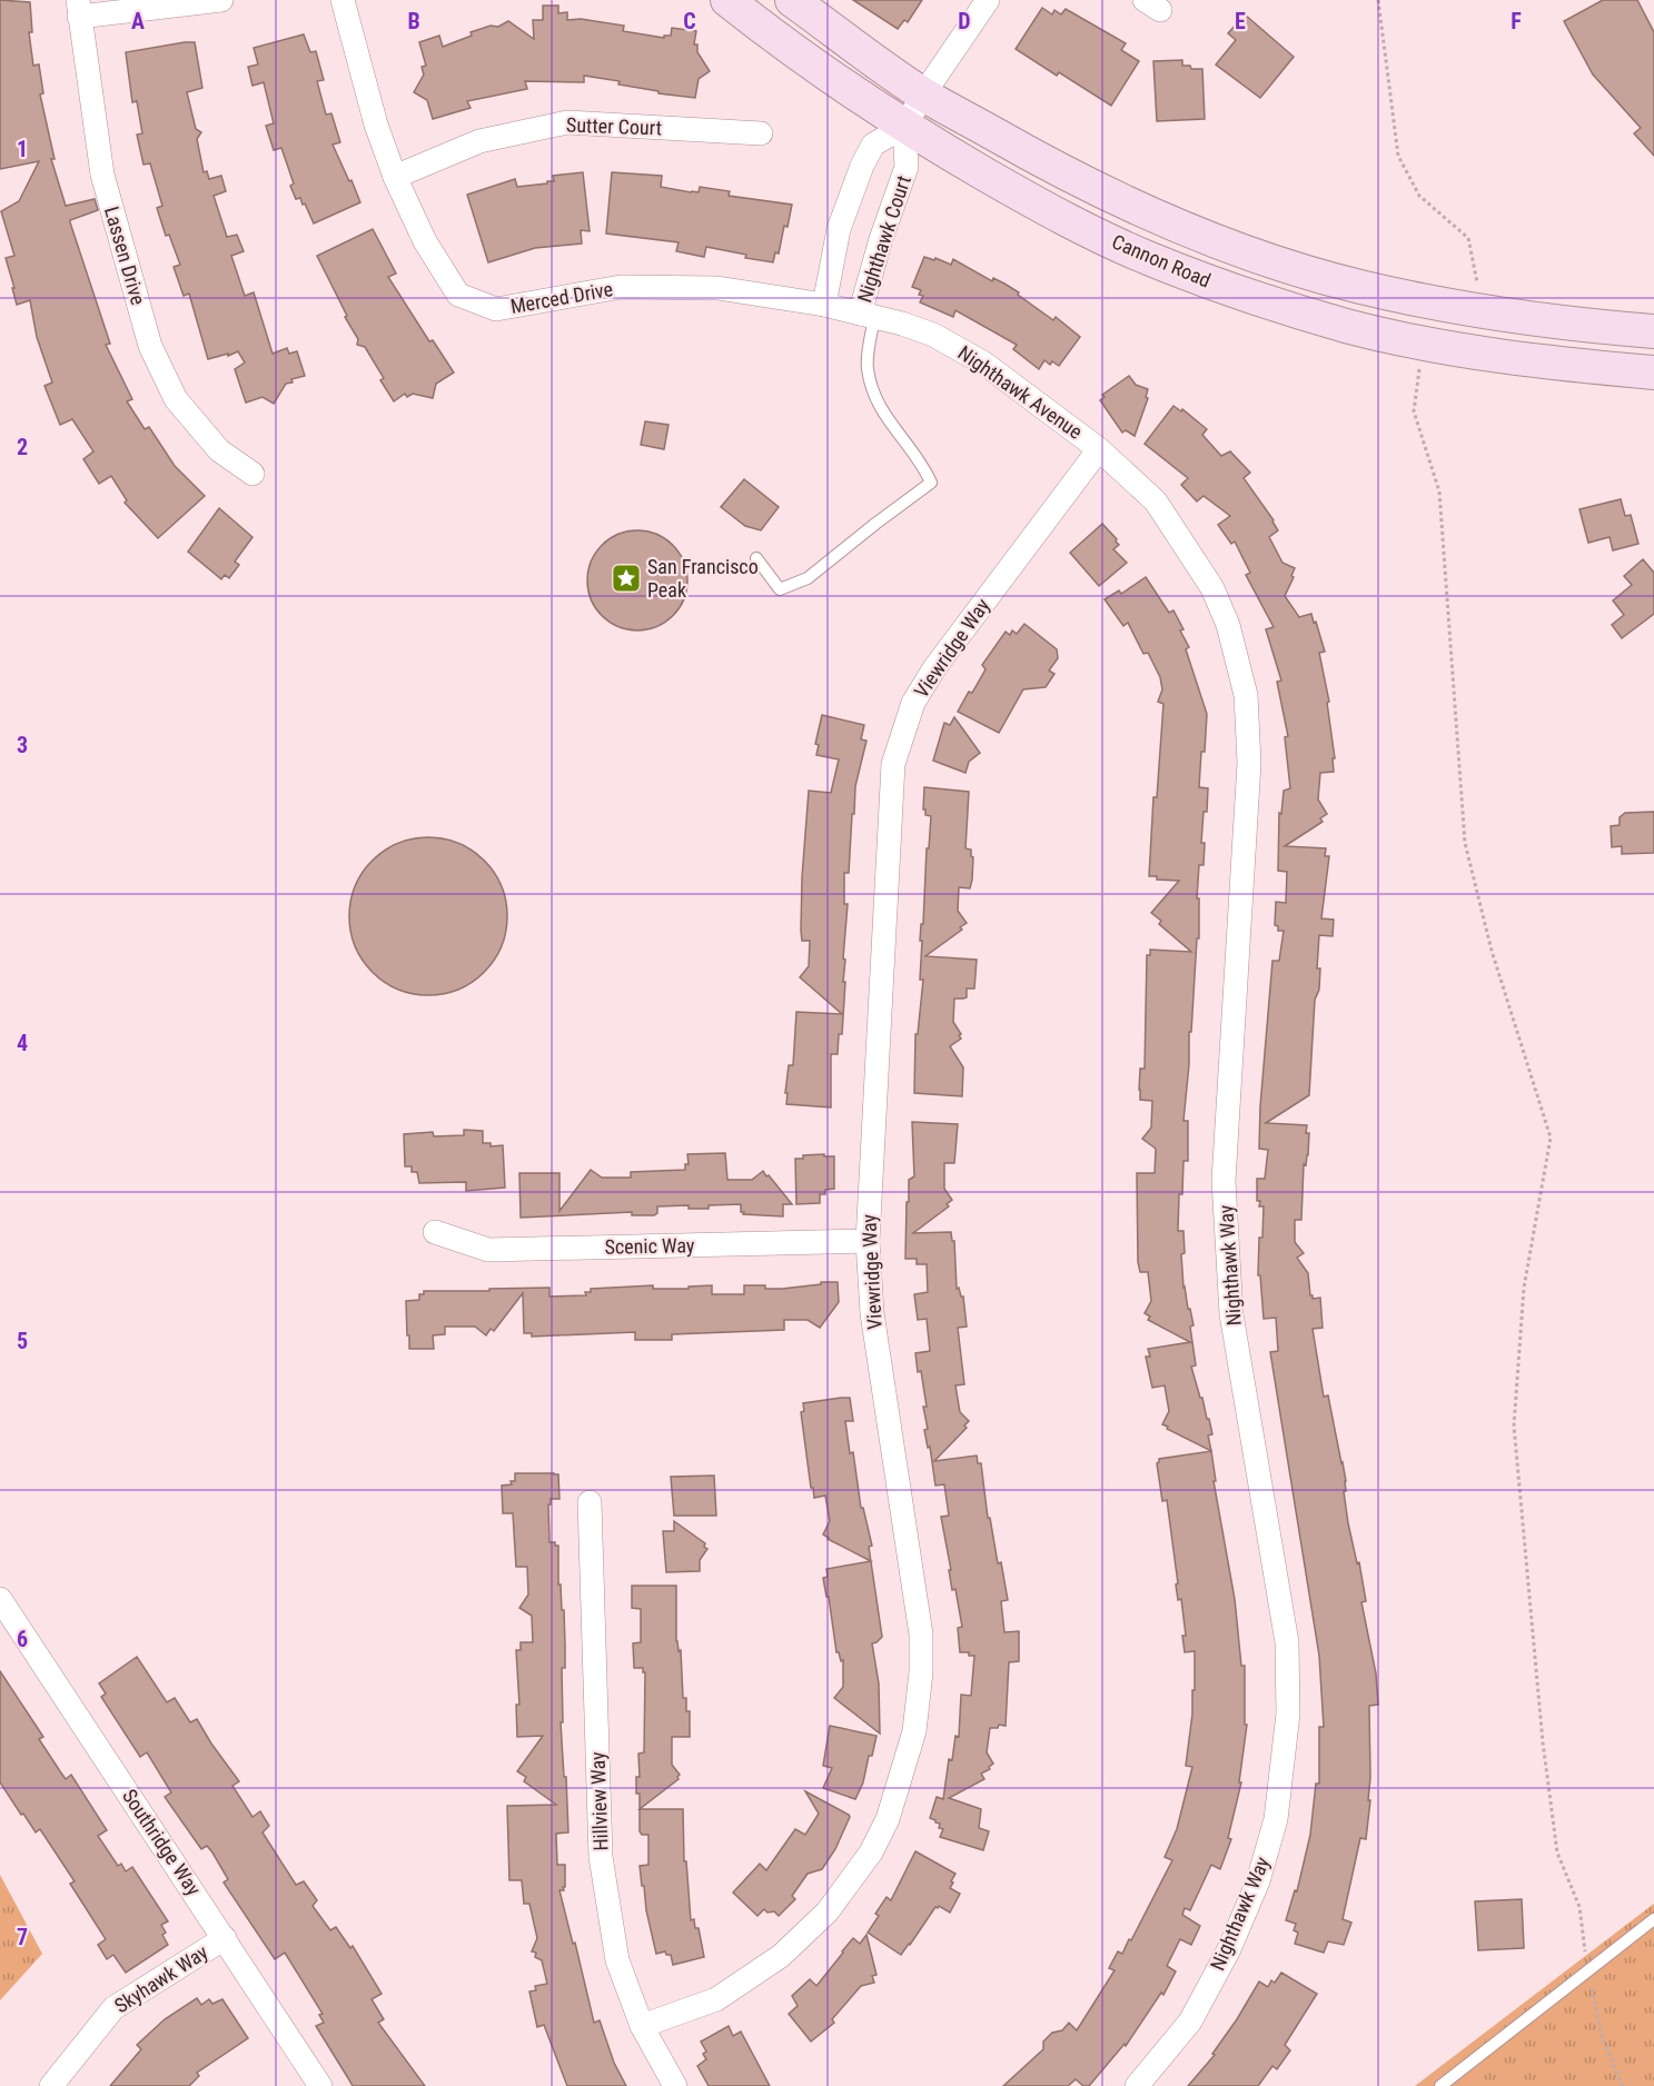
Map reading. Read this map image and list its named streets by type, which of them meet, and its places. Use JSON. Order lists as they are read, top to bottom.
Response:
{
  "streets": {
    "main road": ["Cannon Road"],
    "street": [
      "Sutter Court",
      "Nighthawk Court",
      "Lassen Drive",
      "Merced Drive",
      "Nighthawk Avenue",
      "Viewridge Way",
      "Scenic Way",
      "Nighthawk Way",
      "Hillview Way",
      "Southridge Way",
      "Skyhawk Way"
    ]
  },
  "crossings": [
    ["Sutter Court", "Merced Drive"],
    ["Nighthawk Court", "Cannon Road"],
    ["Nighthawk Court", "Merced Drive"],
    ["Nighthawk Court", "Nighthawk Avenue"],
    ["Merced Drive", "Nighthawk Avenue"],
    ["Nighthawk Avenue", "Viewridge Way"],
    ["Nighthawk Avenue", "Nighthawk Way"],
    ["Viewridge Way", "Scenic Way"],
    ["Viewridge Way", "Nighthawk Way"],
    ["Viewridge Way", "Hillview Way"],
    ["Southridge Way", "Skyhawk Way"]
  ],
  "places": {
    "place": ["San Francisco Peak"]
  },
  "grid": {
    "columns": [
      "A",
      "B",
      "C",
      "D",
      "E",
      "F"
    ],
    "rows": [
      "1",
      "2",
      "3",
      "4",
      "5",
      "6",
      "7"
    ]
  }
}
